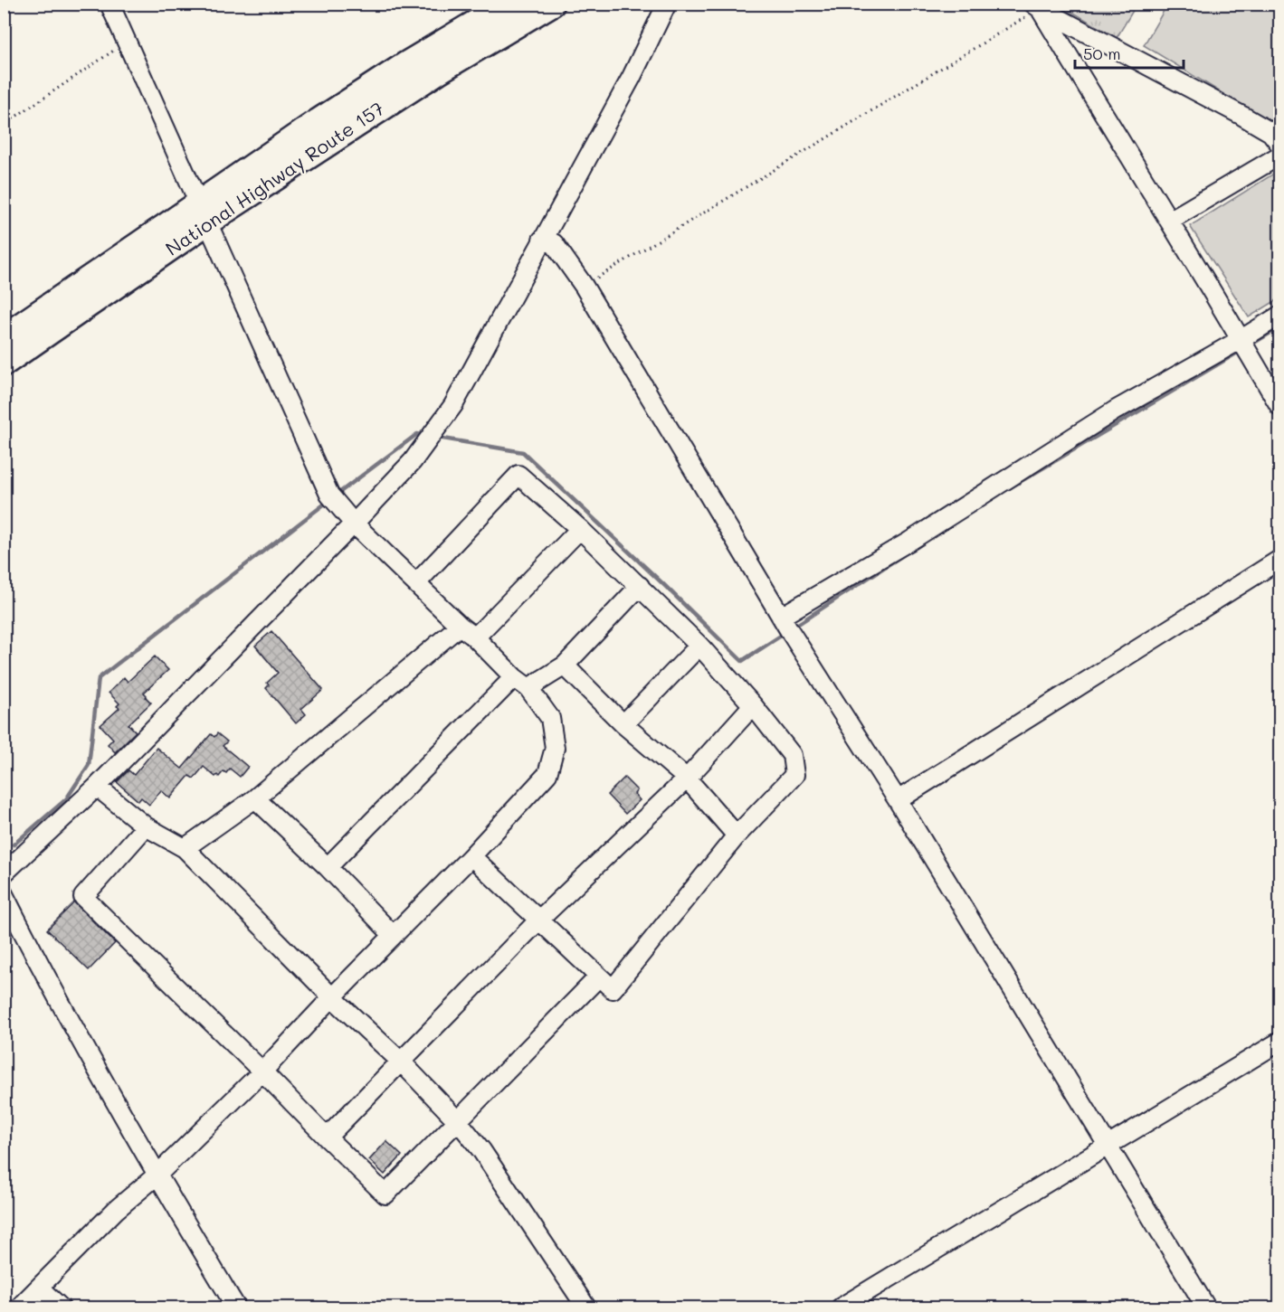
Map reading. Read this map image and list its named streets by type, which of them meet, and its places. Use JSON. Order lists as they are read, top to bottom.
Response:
{
  "streets": {
    "highway": ["National Highway Route 157"]
  },
  "scale_bar": "50 m"
}
